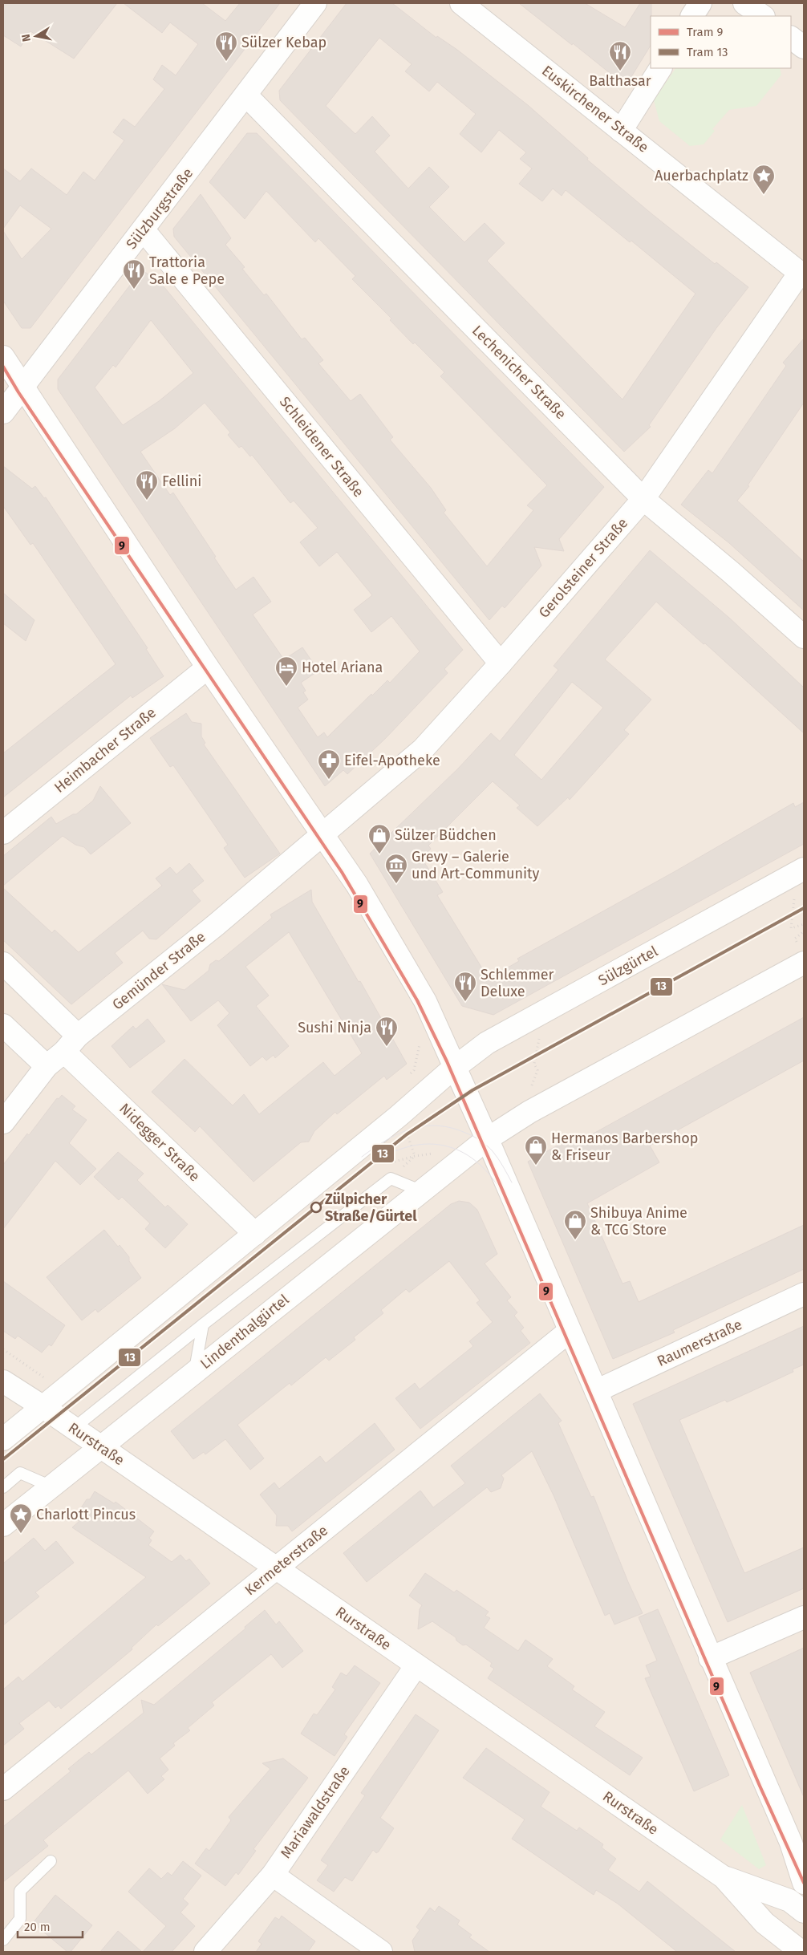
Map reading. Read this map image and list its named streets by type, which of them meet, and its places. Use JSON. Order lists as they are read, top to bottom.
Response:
{
  "streets": {
    "street": [
      "Euskirchener Straße",
      "Sülzburgstraße",
      "Lechenicher Straße",
      "Schleidener Straße",
      "Gerolsteiner Straße",
      "Heimbacher Straße",
      "Sülzgürtel",
      "Gemünder Straße",
      "Nidegger Straße",
      "Lindenthalgürtel",
      "Raumerstraße",
      "Rurstraße",
      "Kermeterstraße",
      "Mariawaldstraße"
    ]
  },
  "crossings": [
    ["Euskirchener Straße", "Gerolsteiner Straße"],
    ["Sülzburgstraße", "Lechenicher Straße"],
    ["Sülzburgstraße", "Schleidener Straße"],
    ["Lechenicher Straße", "Gerolsteiner Straße"],
    ["Schleidener Straße", "Gerolsteiner Straße"],
    ["Gerolsteiner Straße", "Gemünder Straße"],
    ["Gemünder Straße", "Nidegger Straße"],
    ["Lindenthalgürtel", "Rurstraße"],
    ["Rurstraße", "Kermeterstraße"],
    ["Rurstraße", "Mariawaldstraße"]
  ],
  "places": {
    "restaurant": [
      "Sülzer Kebap",
      "Balthasar",
      "Trattoria Sale e Pepe",
      "Fellini",
      "Schlemmer Deluxe",
      "Sushi Ninja"
    ],
    "place": ["Auerbachplatz", "Charlott Pincus"],
    "hotel": ["Hotel Ariana"],
    "pharmacy": ["Eifel-Apotheke"],
    "shop": ["Sülzer Büdchen", "Hermanos Barbershop & Friseur", "Shibuya Anime & TCG Store"],
    "museum": ["Grevy – Galerie und Art-Community"],
    "other": ["Zülpicher Straße/Gürtel"]
  },
  "lines": ["tram line 9", "tram line 13"],
  "legend": ["Tram 9", "Tram 13"],
  "scale_bar": "20 m",
  "north": "left"
}
